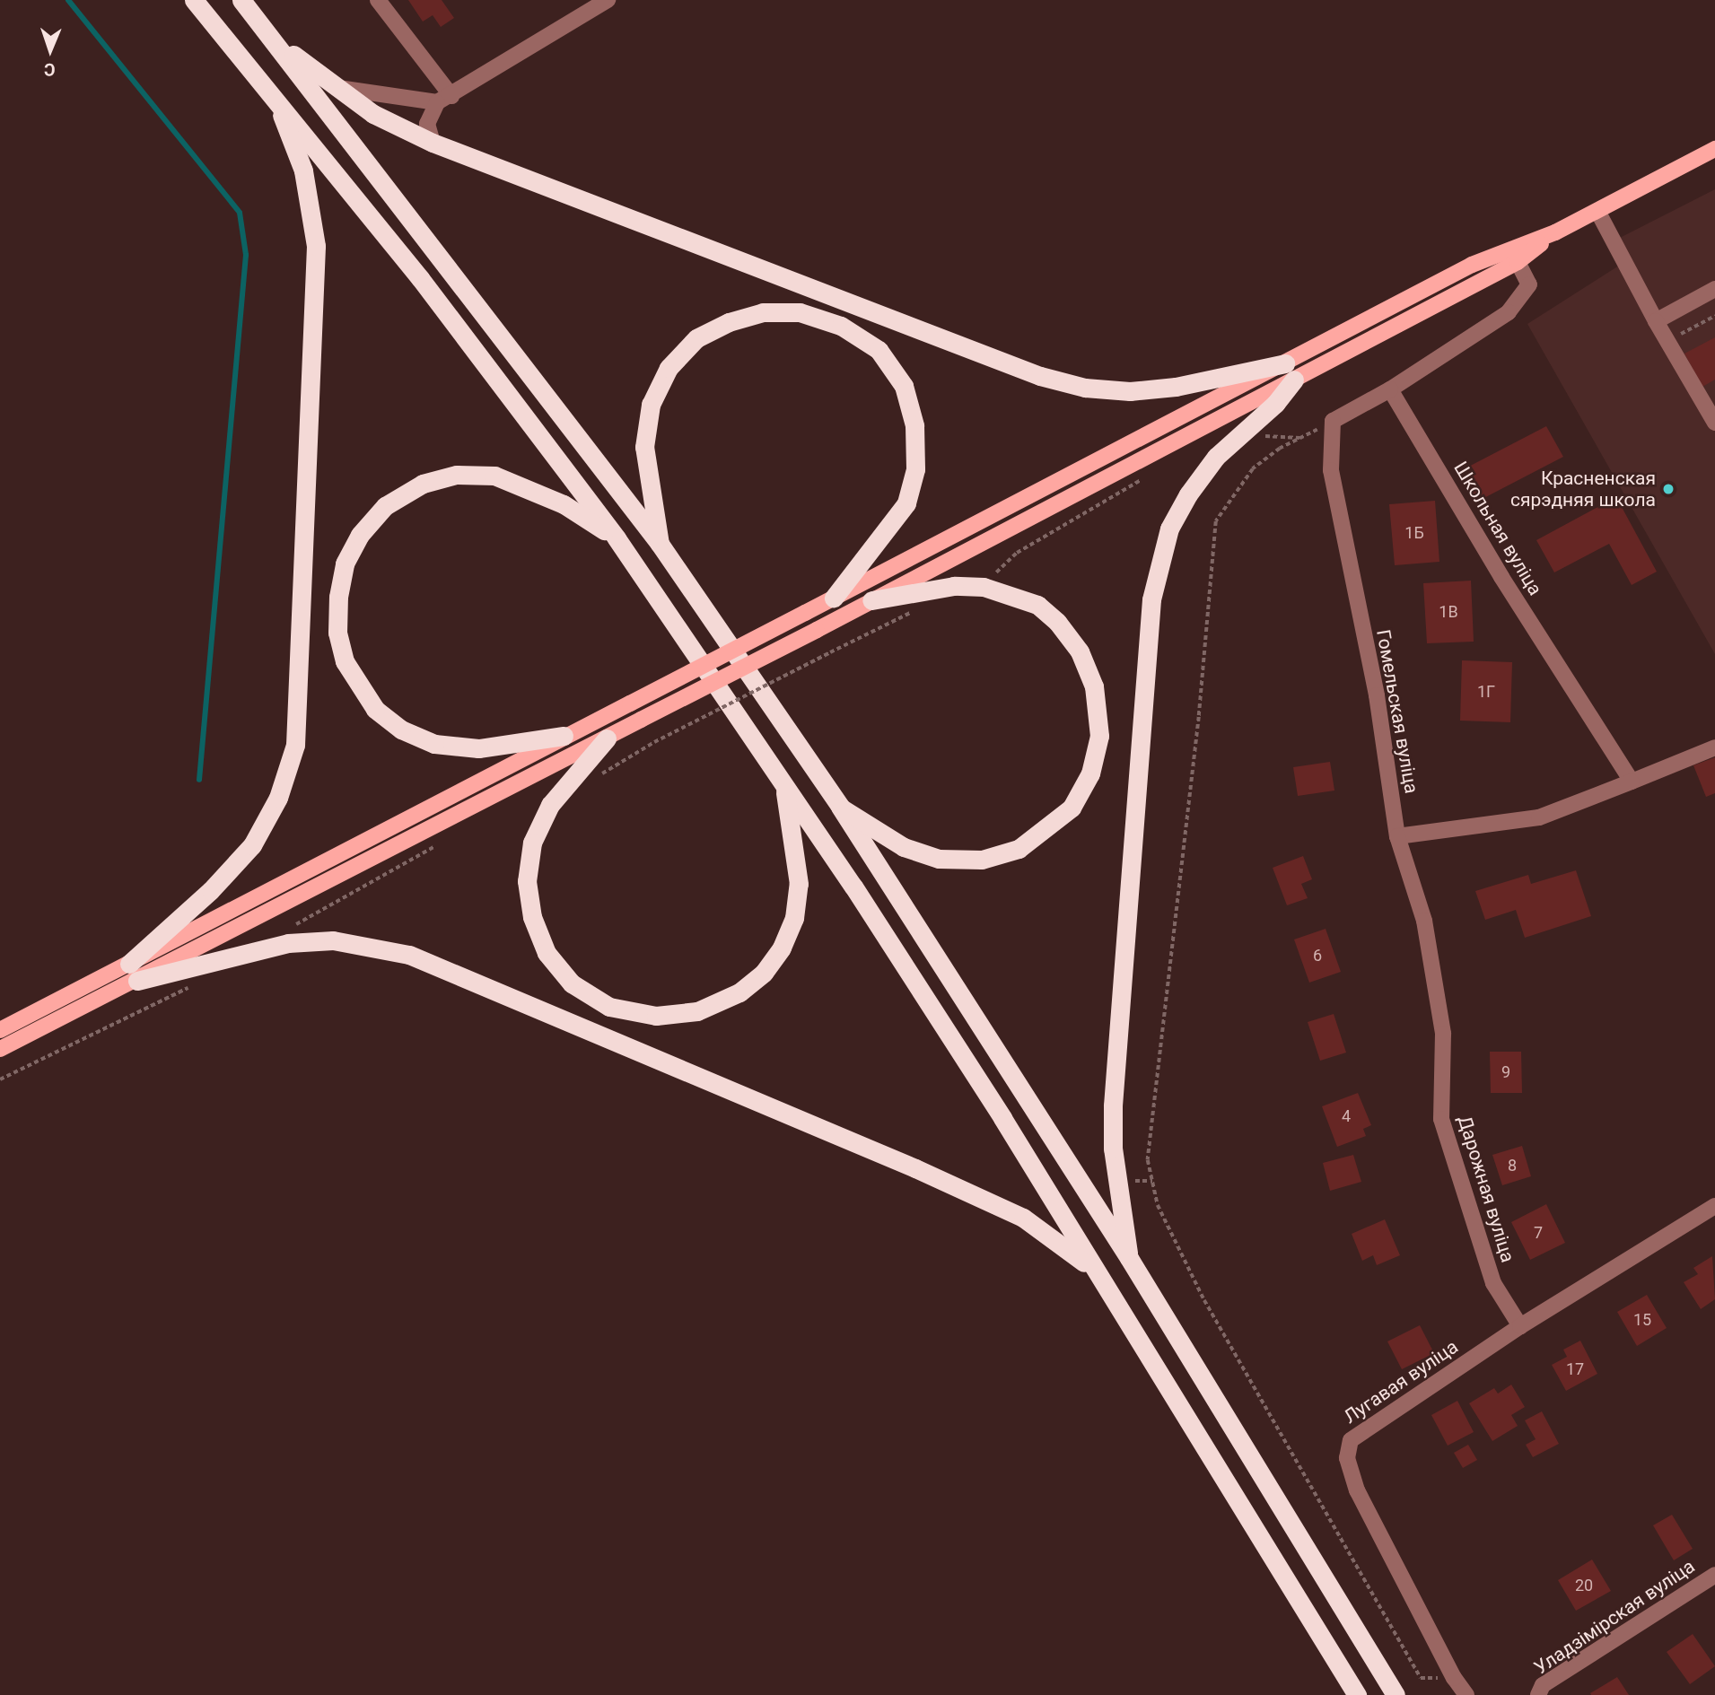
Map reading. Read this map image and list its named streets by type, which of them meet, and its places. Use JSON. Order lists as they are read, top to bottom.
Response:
{
  "streets": {
    "street": [
      "Школьная вуліца",
      "Гомельская вуліца",
      "Дарожная вуліца",
      "Лугавая вуліца",
      "Уладзімірская вуліца"
    ]
  },
  "crossings": [
    ["Гомельская вуліца", "Дарожная вуліца"],
    ["Дарожная вуліца", "Лугавая вуліца"]
  ],
  "places": ["Красненская сярэдняя школа"],
  "house_numbers": [
    "1Б",
    "1В",
    "1Г",
    "6",
    "9",
    "4",
    "8",
    "7",
    "15",
    "17",
    "20"
  ],
  "north": "bottom"
}
